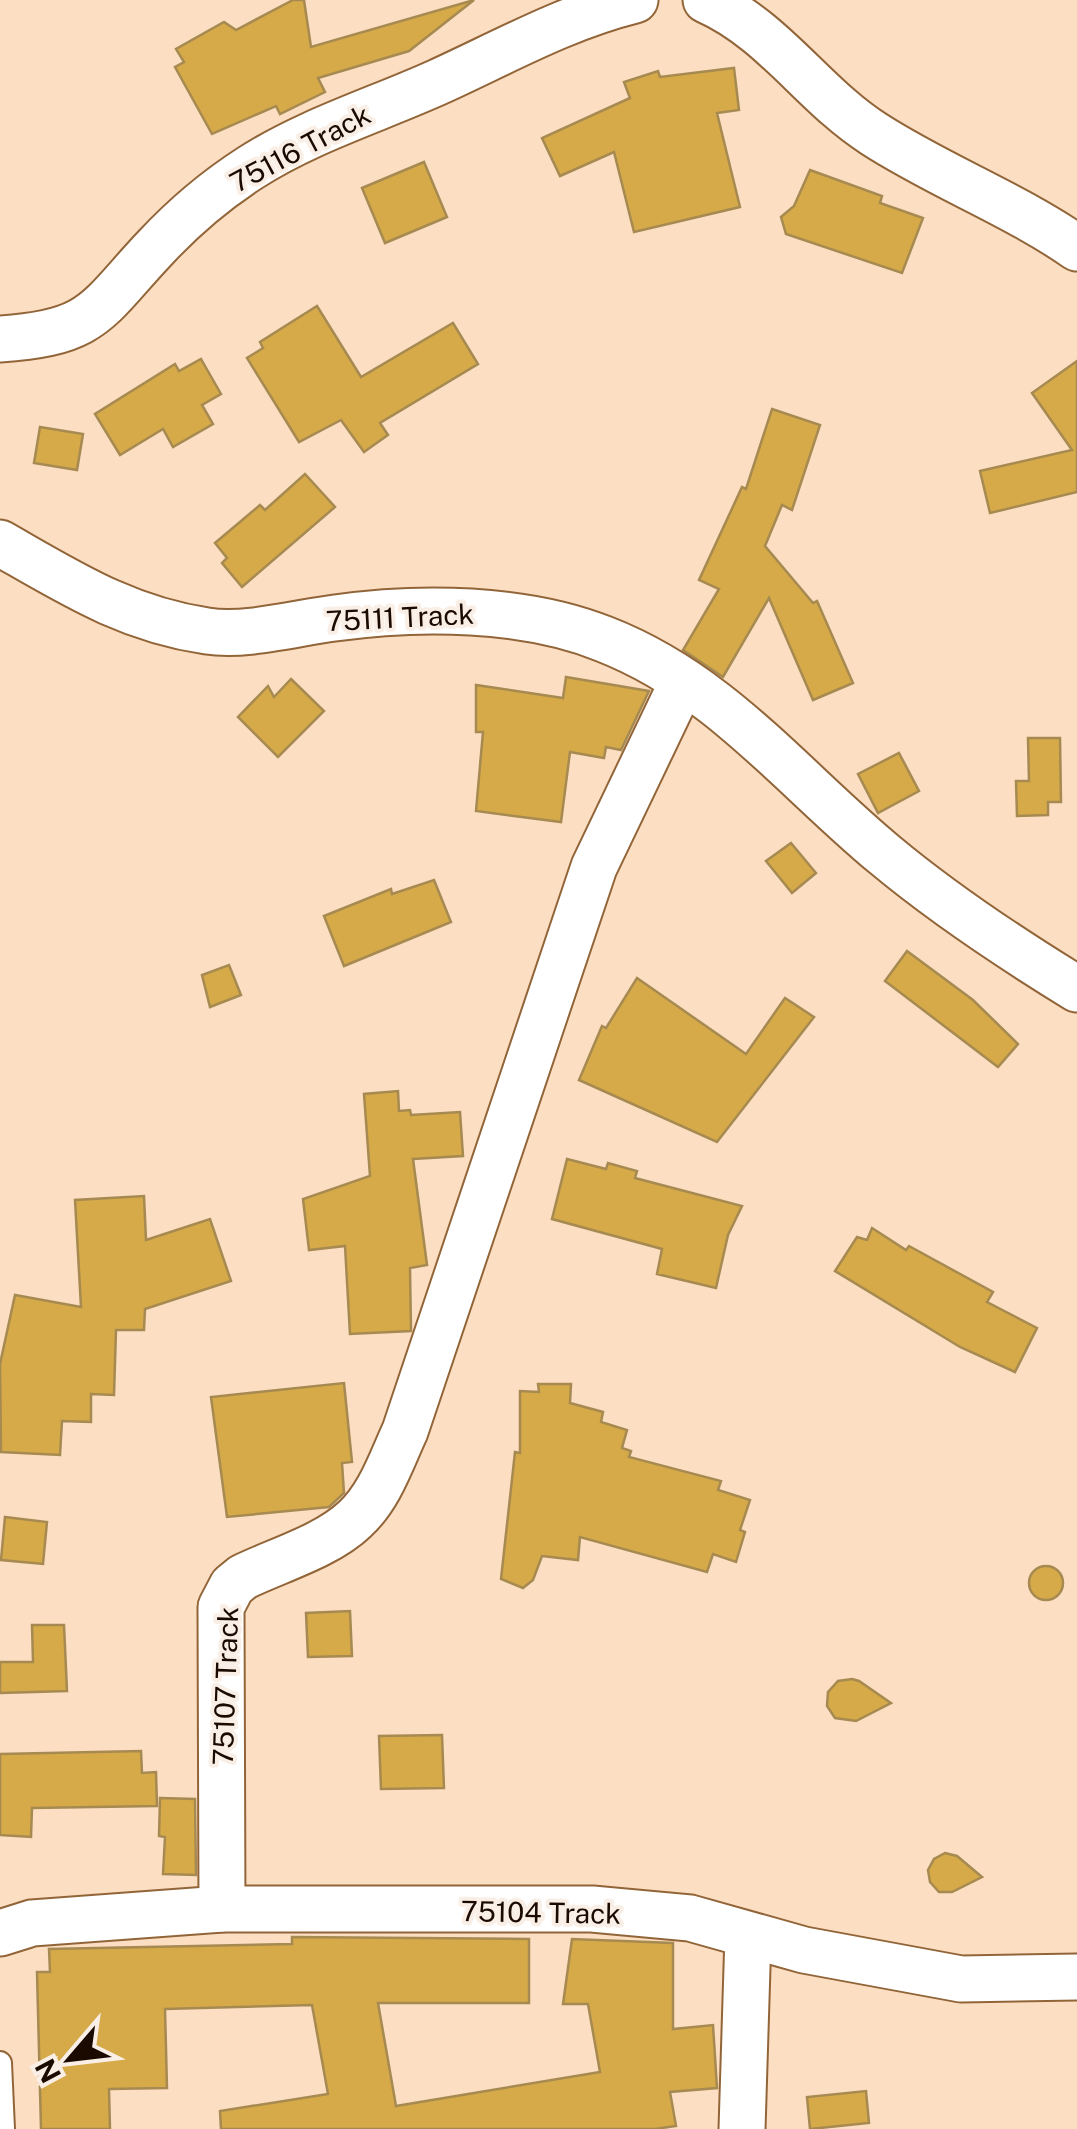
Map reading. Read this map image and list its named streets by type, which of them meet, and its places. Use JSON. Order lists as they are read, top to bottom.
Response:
{
  "streets": {
    "street": [
      "75116 Track",
      "75111 Track",
      "75107 Track",
      "75104 Track"
    ]
  },
  "crossings": [
    ["75111 Track", "75107 Track"],
    ["75107 Track", "75104 Track"]
  ],
  "north": "bottom left"
}
